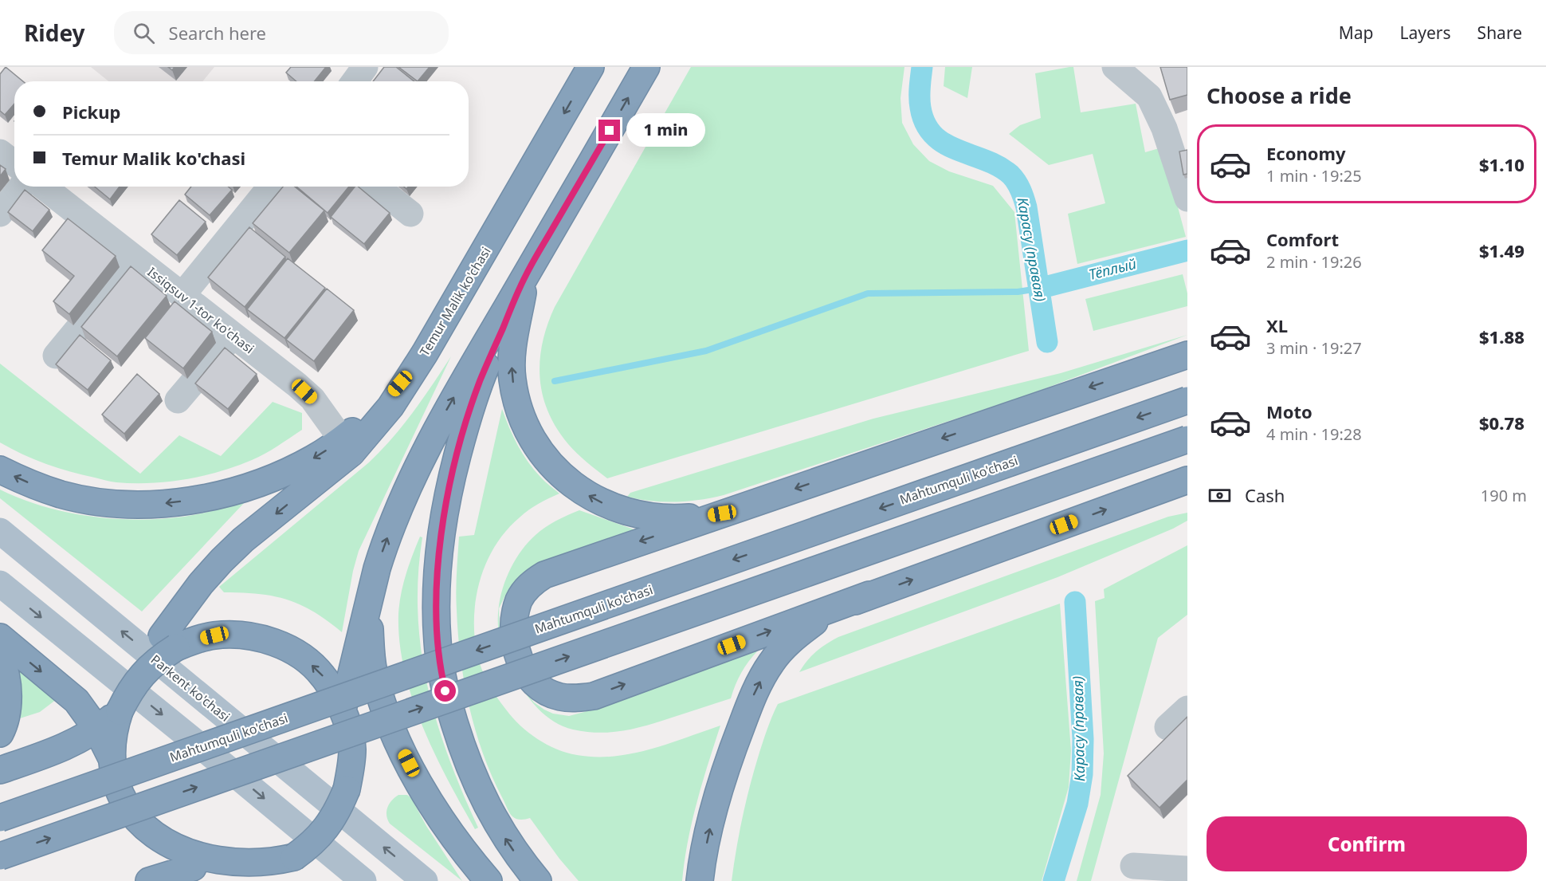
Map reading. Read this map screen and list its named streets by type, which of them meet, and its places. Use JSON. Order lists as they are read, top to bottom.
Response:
{
  "streets": {
    "highway": ["Temur Malik ko'chasi", "Mahtumquli ko'chasi"],
    "main road": ["Parkent ko'chasi"],
    "street": ["Issiqsuv 1-tor ko'chasi"]
  },
  "crossings": [
    ["Temur Malik ko'chasi", "Issiqsuv 1-tor ko'chasi"]
  ],
  "water": ["Карасу (правая)", "Тёплый"],
  "page": {
    "header": "Ridey",
    "search": "Search here",
    "nav": ["Map", "Layers", "Share"],
    "heading": "Choose a ride",
    "banner": ["Pickup", "Temur Malik ko'chasi"],
    "bubble": "1 min",
    "list": [
      {
        "name": "Economy",
        "note": "1 min · 19:25",
        "value": "$1.10"
      },
      {
        "name": "Comfort",
        "note": "2 min · 19:26",
        "value": "$1.49"
      },
      {
        "name": "XL",
        "note": "3 min · 19:27",
        "value": "$1.88"
      },
      {
        "name": "Moto",
        "note": "4 min · 19:28",
        "value": "$0.78"
      }
    ],
    "pay": ["Cash", "190 m"],
    "buttons": "Confirm"
  }
}
